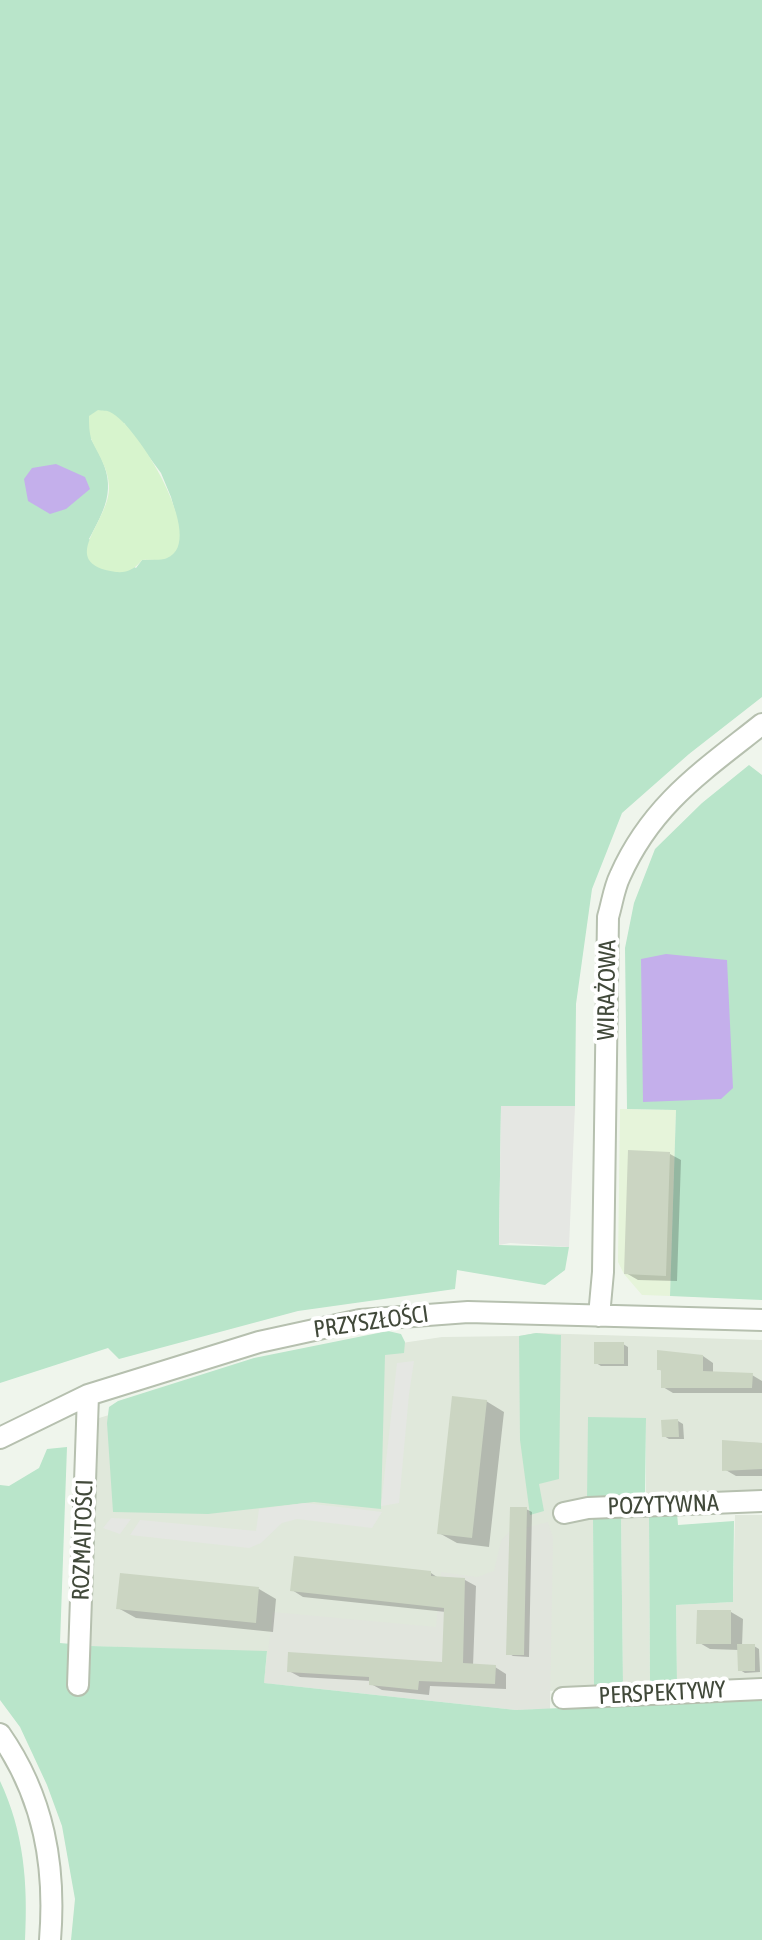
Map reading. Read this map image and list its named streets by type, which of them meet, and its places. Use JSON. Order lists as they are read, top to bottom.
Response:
{
  "streets": {
    "street": [
      "WIRAŻOWA",
      "PRZYSZŁOŚCI",
      "POZYTYWNA",
      "ROZMAITOŚCI",
      "PERSPEKTYWY"
    ]
  },
  "crossings": [
    ["WIRAŻOWA", "PRZYSZŁOŚCI"],
    ["PRZYSZŁOŚCI", "ROZMAITOŚCI"]
  ]
}
